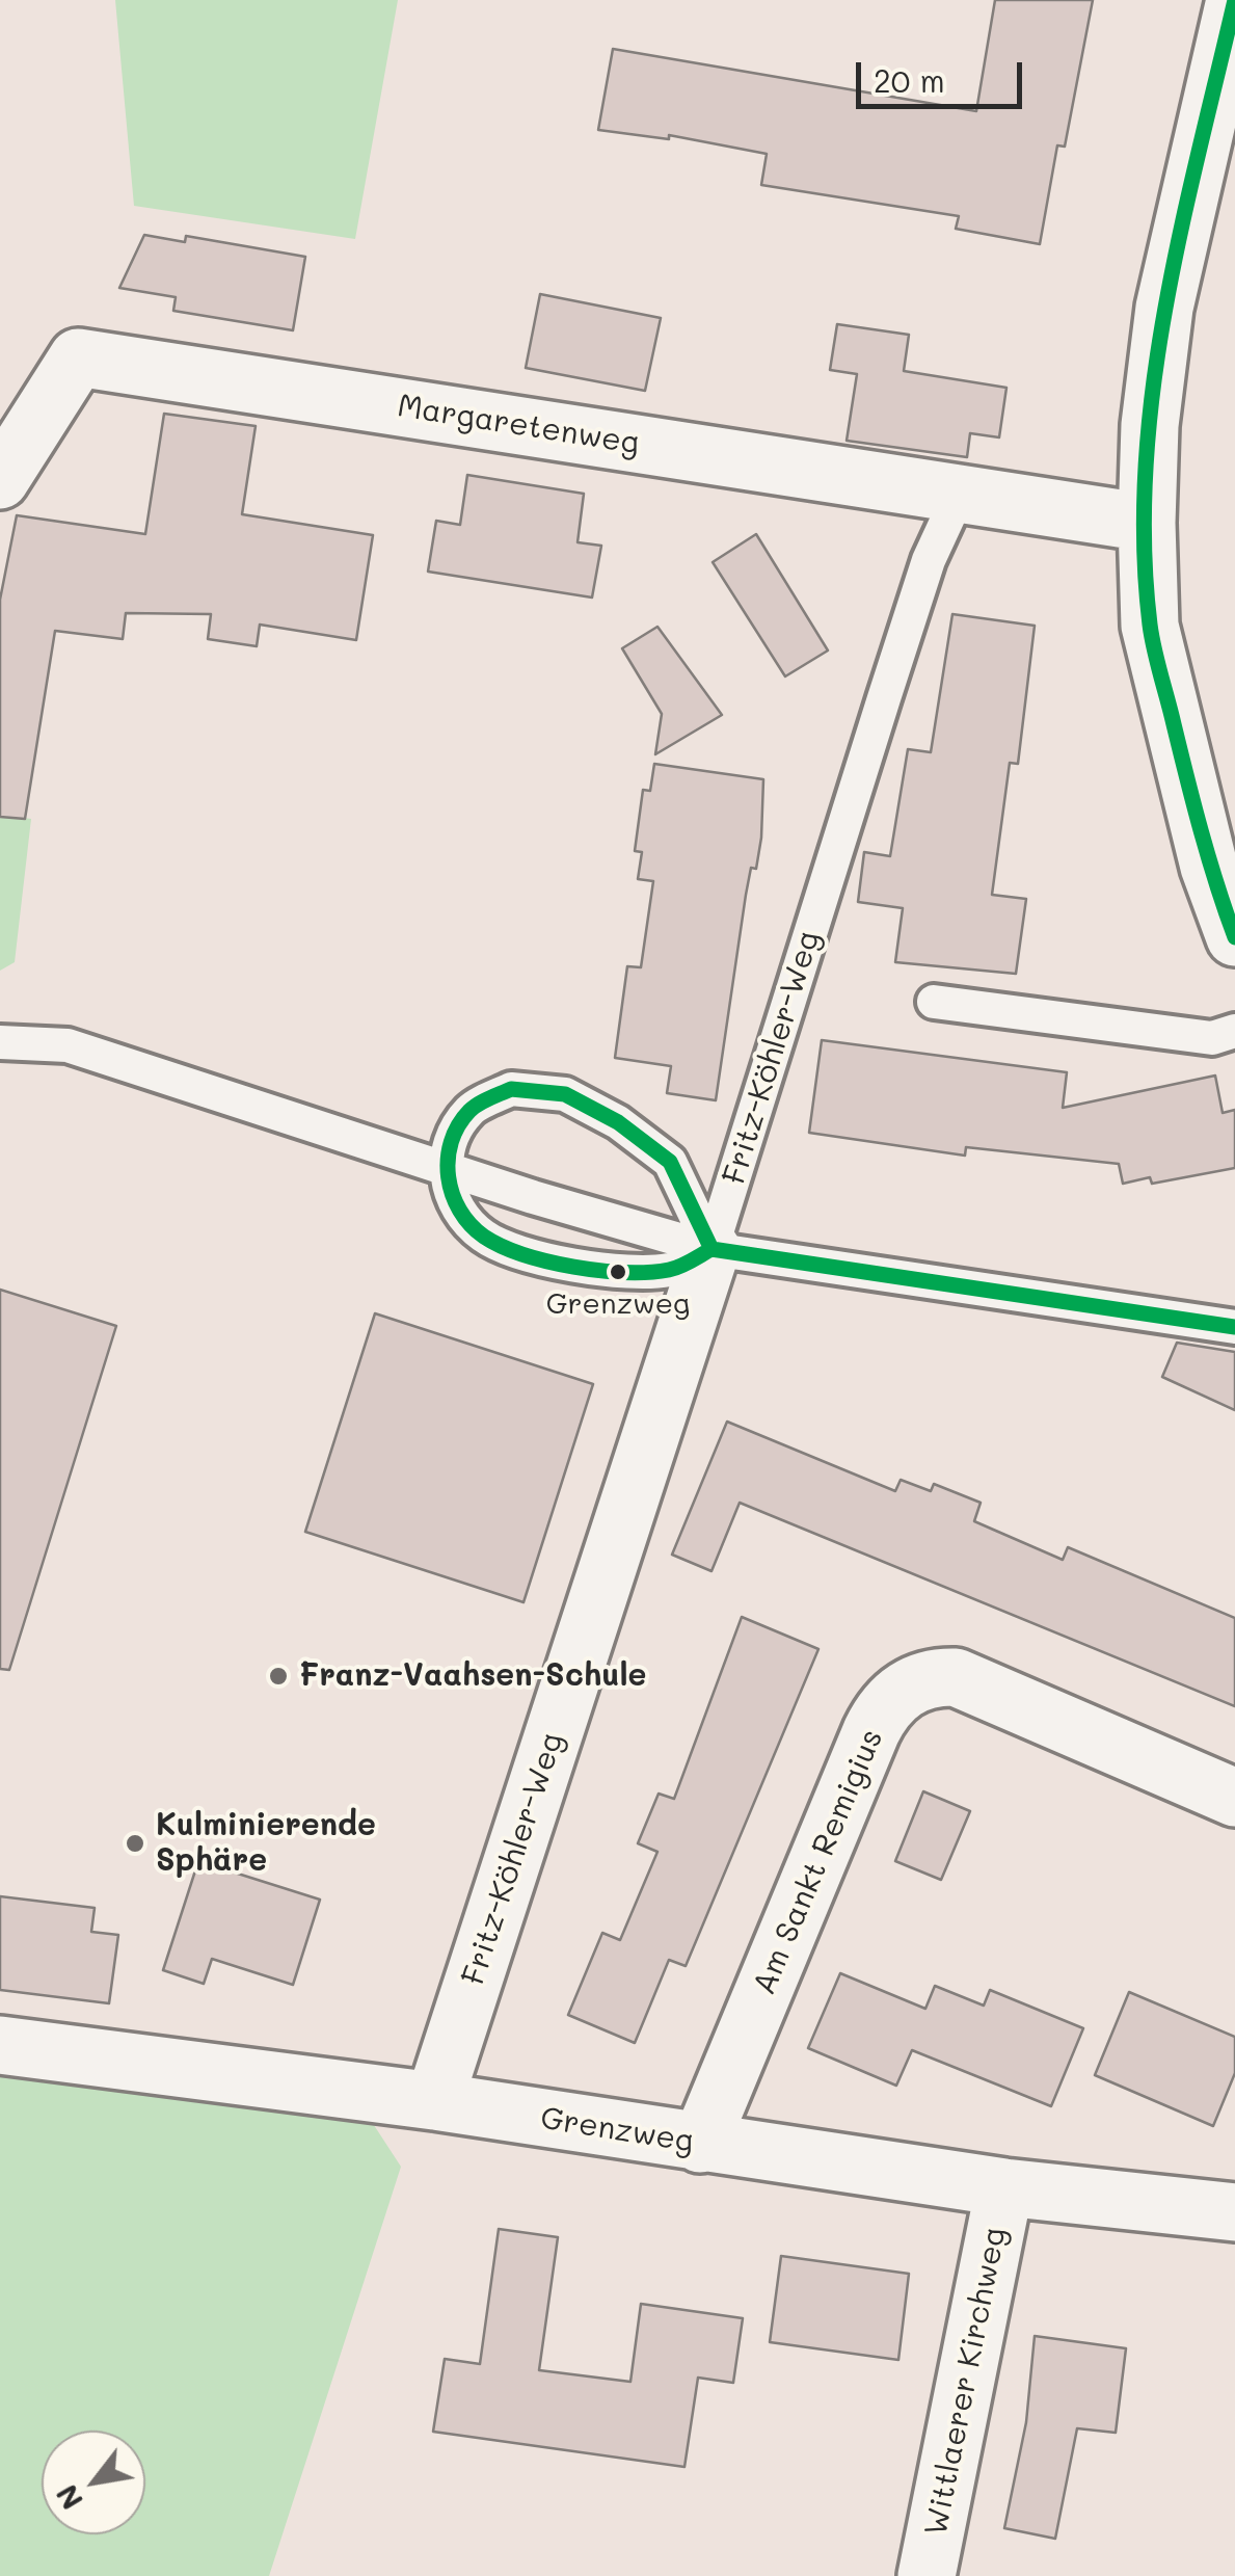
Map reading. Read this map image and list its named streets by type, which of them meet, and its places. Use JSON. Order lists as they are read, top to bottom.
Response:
{
  "streets": {
    "street": [
      "Margaretenweg",
      "Fritz-Köhler-Weg",
      "Am Sankt Remigius",
      "Grenzweg",
      "Wittlaerer Kirchweg"
    ]
  },
  "crossings": [
    ["Margaretenweg", "Fritz-Köhler-Weg"],
    ["Fritz-Köhler-Weg", "Grenzweg"],
    ["Am Sankt Remigius", "Grenzweg"],
    ["Grenzweg", "Wittlaerer Kirchweg"]
  ],
  "places": ["Grenzweg", "Franz-Vaahsen-Schule", "Kulminierende Sphäre"],
  "scale_bar": "20 m",
  "north": "bottom left"
}
